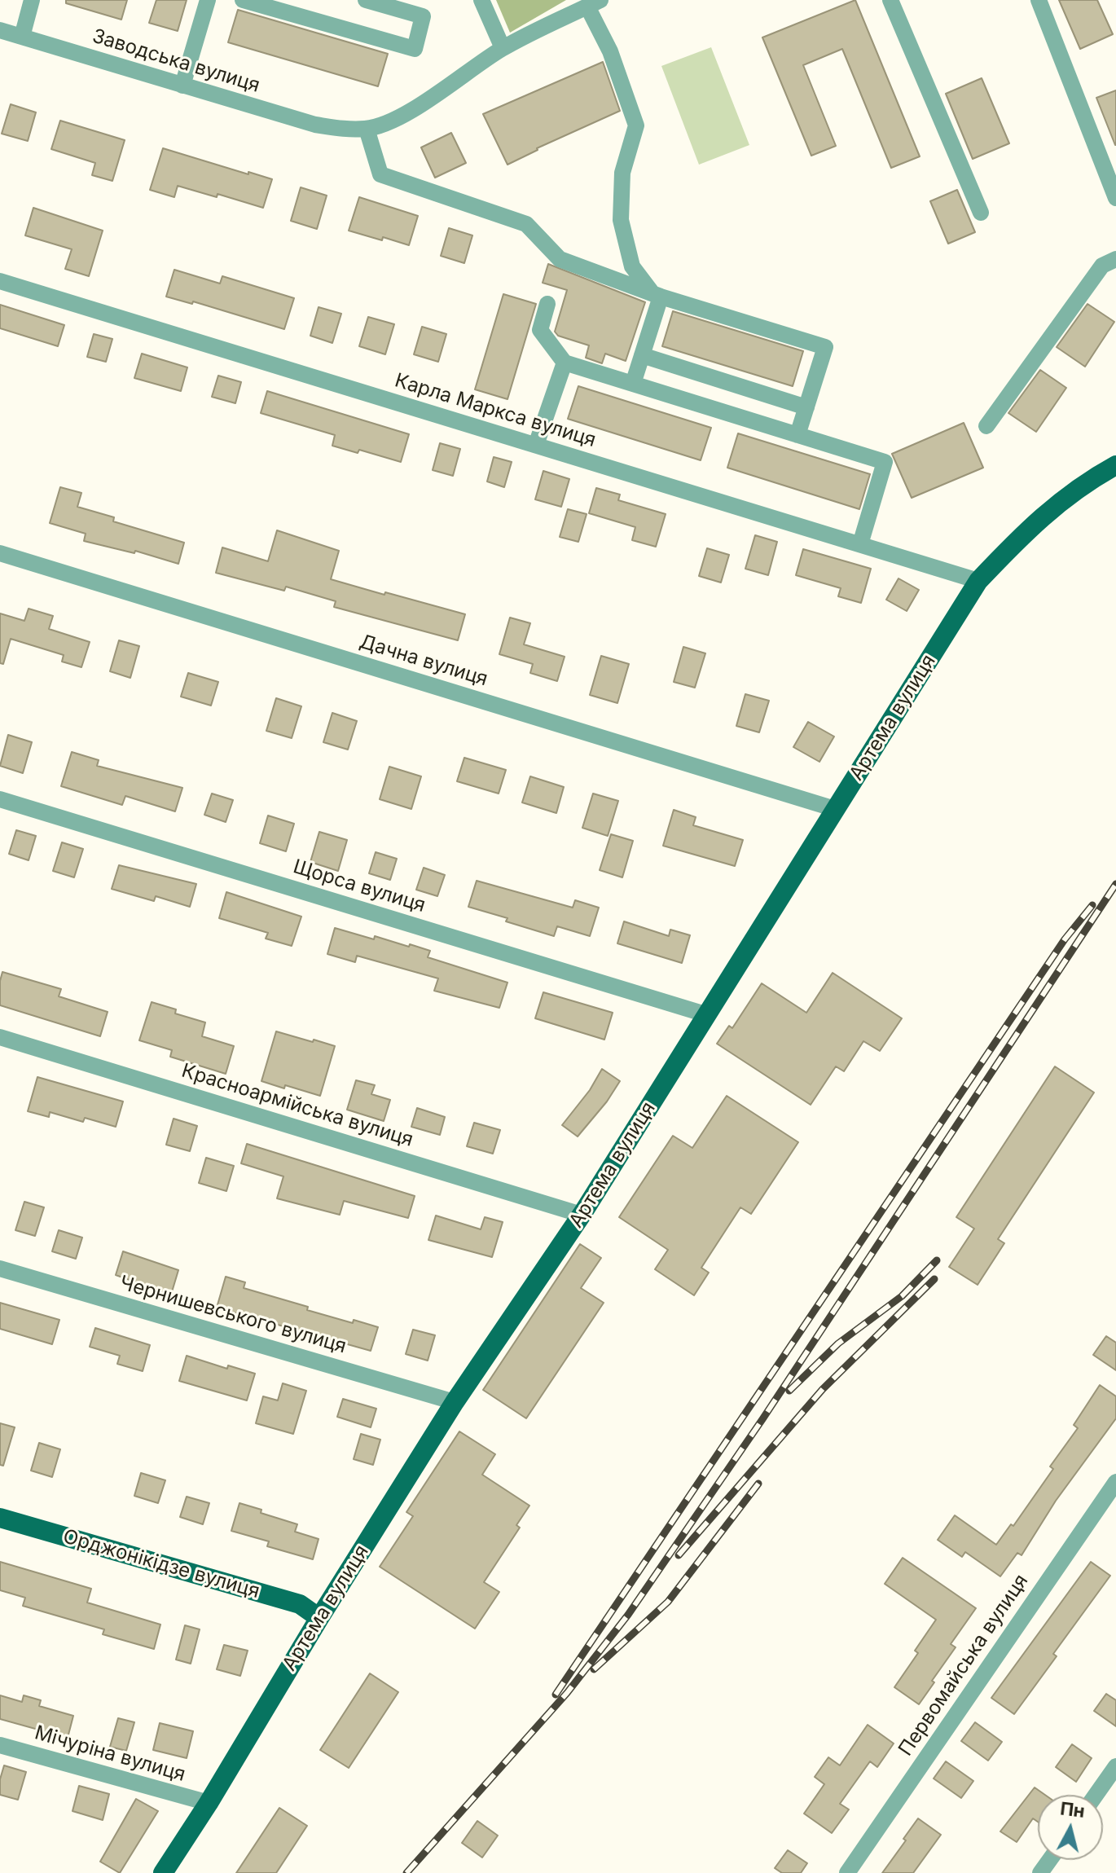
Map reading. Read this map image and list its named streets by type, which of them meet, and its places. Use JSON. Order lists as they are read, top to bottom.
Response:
{
  "streets": {
    "main road": ["Артема вулиця", "Орджонікідзе вулиця"],
    "street": [
      "Заводська вулиця",
      "Карла Маркса вулиця",
      "Дачна вулиця",
      "Щорса вулиця",
      "Красноармійська вулиця",
      "Чернишевського вулиця",
      "Первомайська вулиця",
      "Мічуріна вулиця"
    ]
  },
  "crossings": [
    ["Карла Маркса вулиця", "Артема вулиця"],
    ["Дачна вулиця", "Артема вулиця"],
    ["Артема вулиця", "Щорса вулиця"],
    ["Артема вулиця", "Красноармійська вулиця"],
    ["Артема вулиця", "Чернишевського вулиця"],
    ["Артема вулиця", "Орджонікідзе вулиця"],
    ["Артема вулиця", "Мічуріна вулиця"]
  ],
  "north": "top"
}
